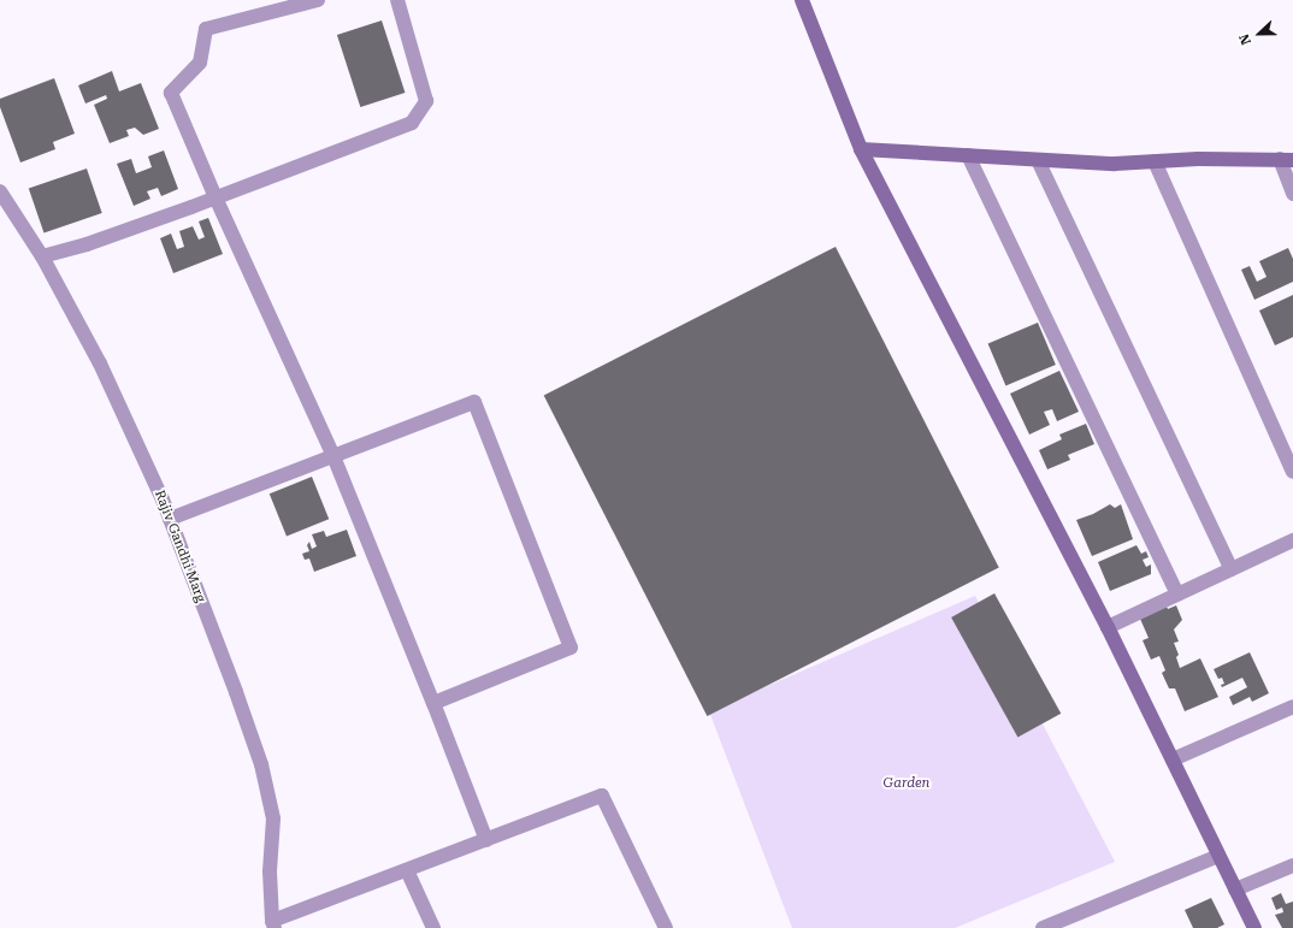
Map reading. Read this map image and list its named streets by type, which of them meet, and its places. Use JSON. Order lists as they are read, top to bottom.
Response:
{
  "streets": {
    "street": ["Rajiv Gandhi Marg"]
  },
  "parks": ["Garden"],
  "north": "left"
}
